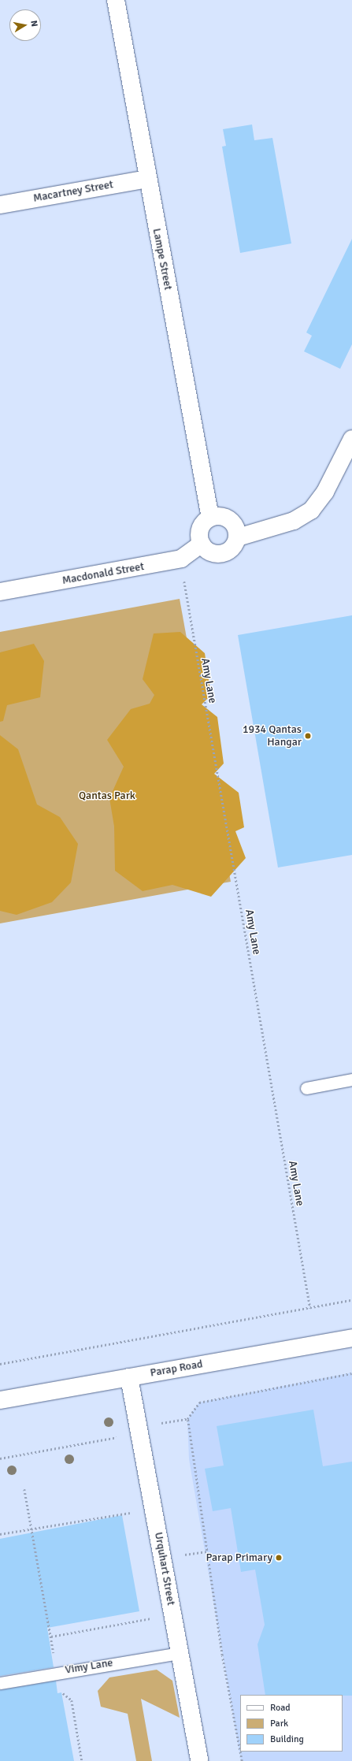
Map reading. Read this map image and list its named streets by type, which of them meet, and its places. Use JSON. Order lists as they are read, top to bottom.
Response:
{
  "streets": {
    "street": [
      "Macartney Street",
      "Lampe Street",
      "Macdonald Street",
      "Parap Road",
      "Urquhart Street"
    ],
    "lane": ["Vimy Lane"],
    "path": ["Amy Lane"]
  },
  "crossings": [
    ["Macartney Street", "Lampe Street"],
    ["Lampe Street", "Macdonald Street"],
    ["Macdonald Street", "Amy Lane"],
    ["Parap Road", "Urquhart Street"],
    ["Urquhart Street", "Vimy Lane"]
  ],
  "parks": ["Qantas Park"],
  "places": ["1934 Qantas Hangar", "Parap Primary"],
  "legend": ["Road", "Park", "Building"],
  "north": "right"
}
